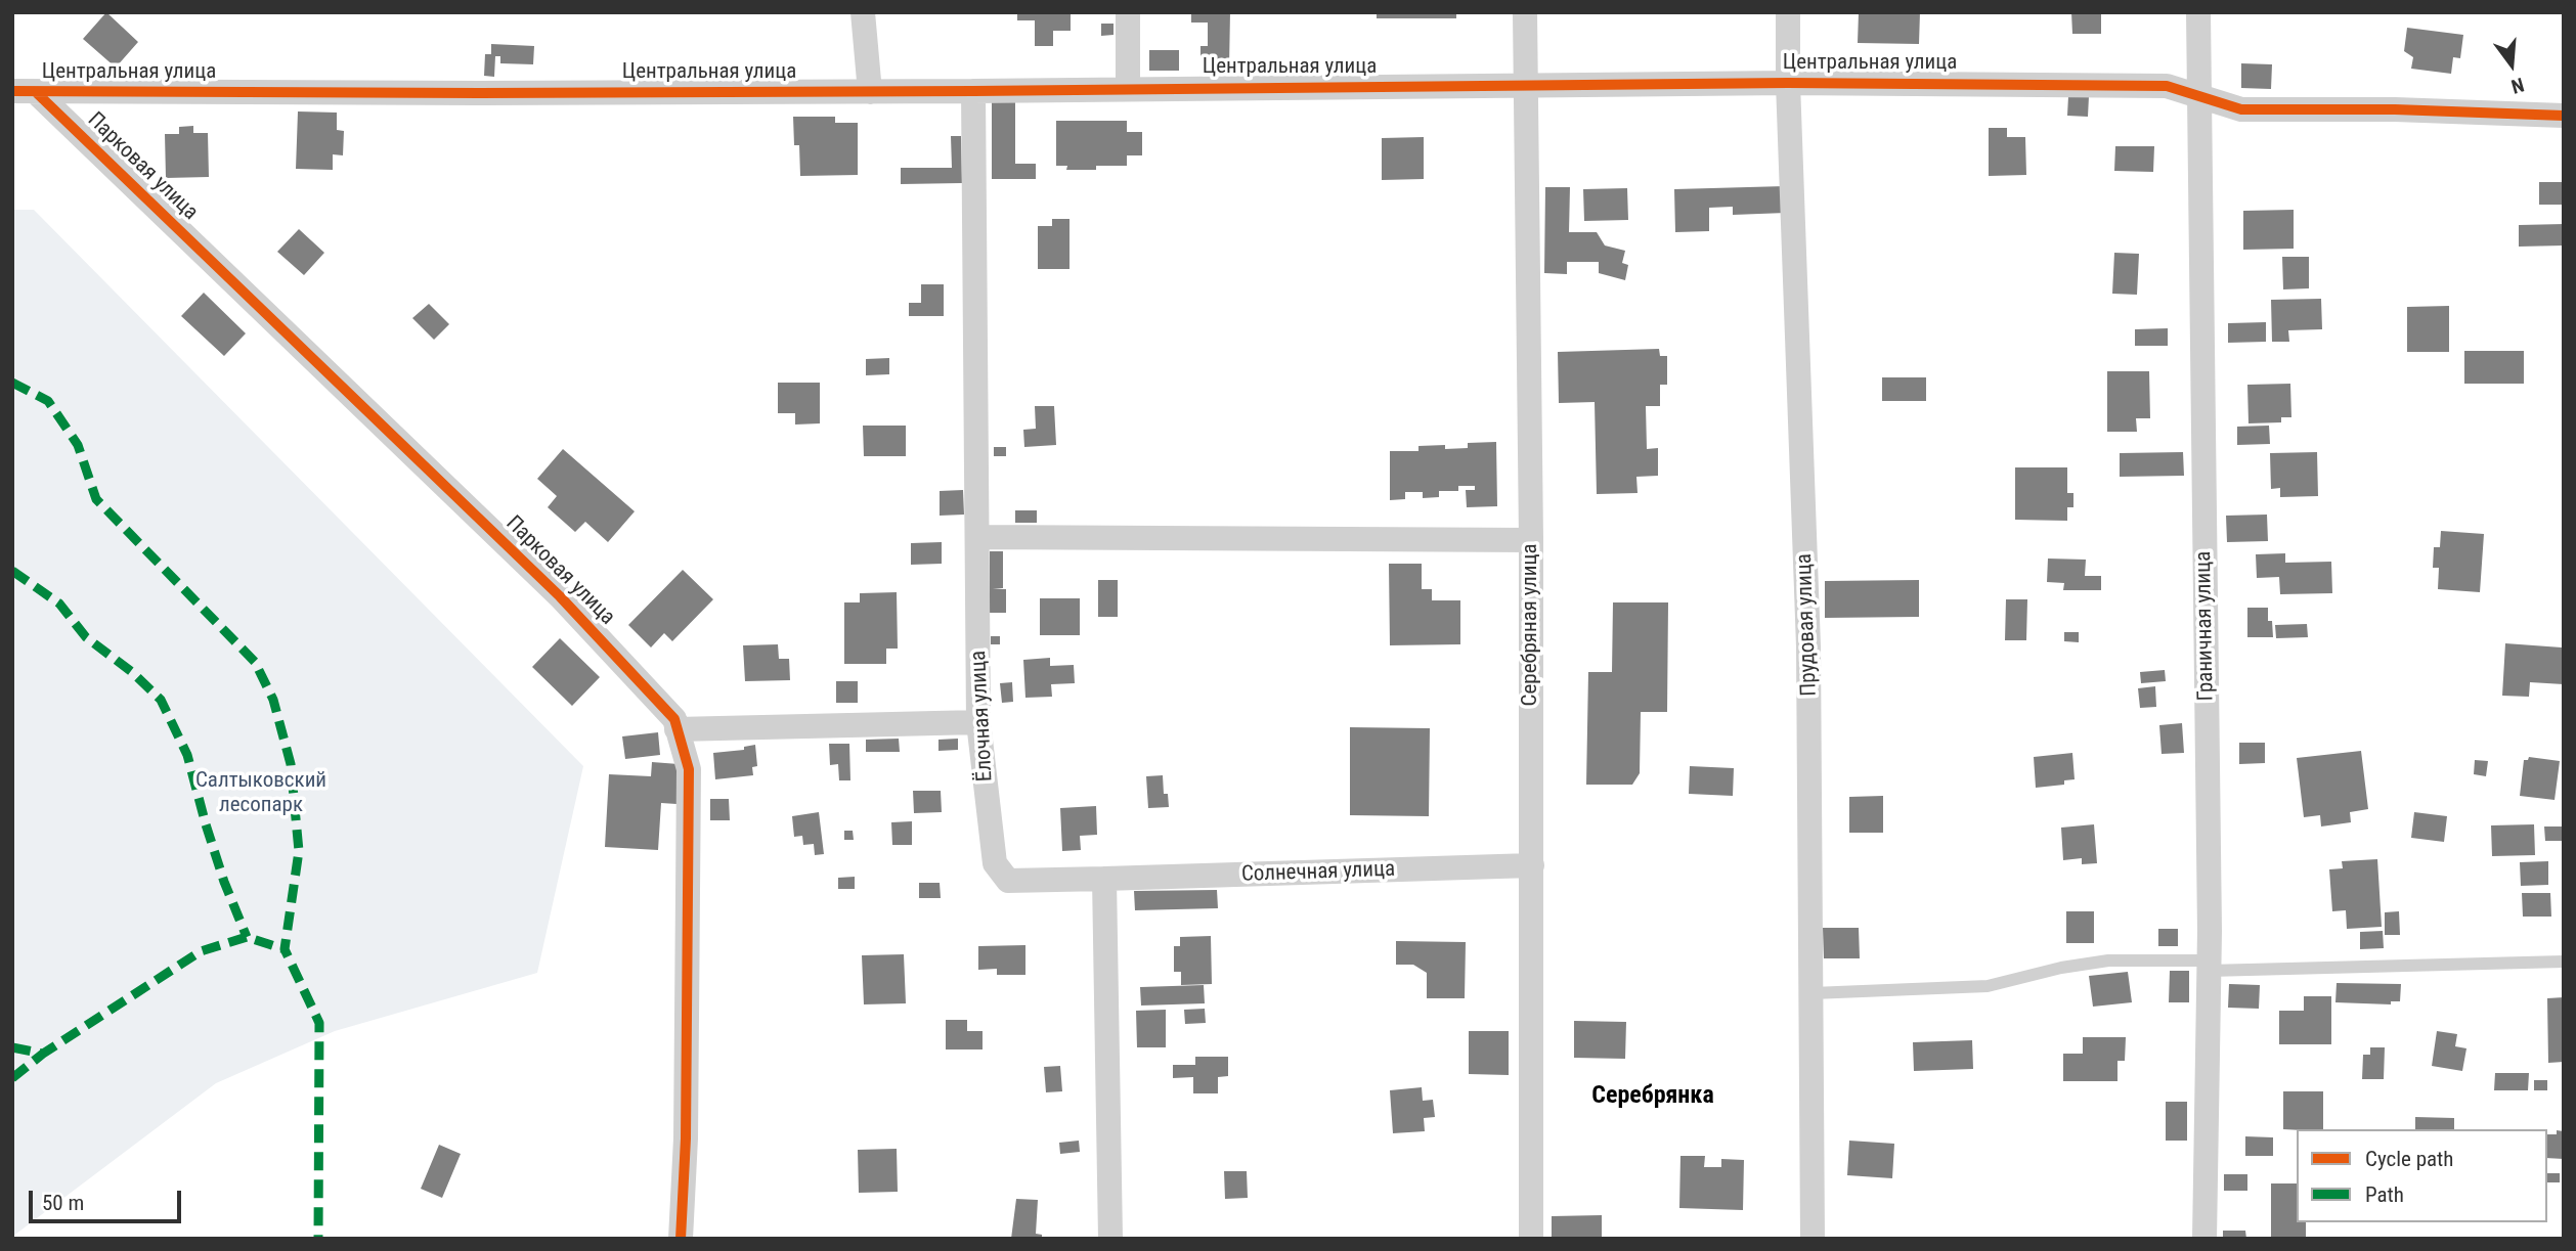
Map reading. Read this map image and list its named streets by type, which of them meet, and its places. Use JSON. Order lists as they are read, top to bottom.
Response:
{
  "streets": {
    "street": [
      "Центральная улица",
      "Парковая улица",
      "Серебряная улица",
      "Прудовая улица",
      "Граничная улица",
      "Ёлочная улица",
      "Солнечная улица"
    ]
  },
  "crossings": [
    ["Центральная улица", "Парковая улица"],
    ["Центральная улица", "Серебряная улица"],
    ["Центральная улица", "Прудовая улица"],
    ["Центральная улица", "Граничная улица"],
    ["Центральная улица", "Ёлочная улица"],
    ["Серебряная улица", "Солнечная улица"],
    ["Ёлочная улица", "Солнечная улица"]
  ],
  "districts": ["Серебрянка"],
  "parks": ["Салтыковский лесопарк"],
  "legend": ["Cycle path", "Path"],
  "scale_bar": "50 m",
  "north": "bottom"
}
